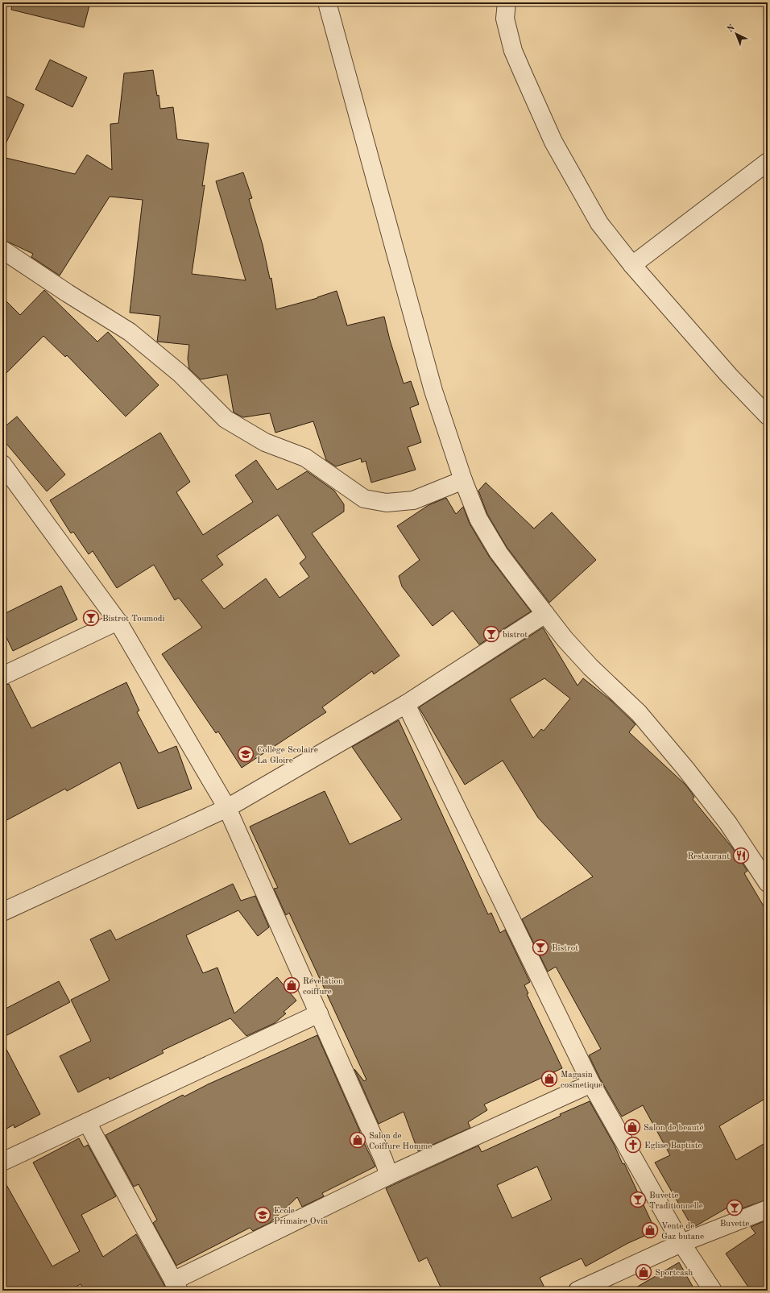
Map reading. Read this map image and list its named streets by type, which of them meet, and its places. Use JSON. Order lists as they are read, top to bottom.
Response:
{
  "places": {
    "bar": [
      "Bistrot Toumodi",
      "bistrot",
      "Bistrot",
      "Buvette Traditionnelle",
      "Buvette"
    ],
    "school or university": ["Collège Scolaire La Gloire", "Ecole Primaire Ovin"],
    "restaurant": ["Restaurant"],
    "shop": [
      "Révelation coiffure",
      "Magasin cosmetique",
      "Salon de beauté",
      "Salon de Coiffure Homme",
      "Vente de Gaz butane",
      "Sportcash"
    ],
    "church": ["Eglise Baptiste"]
  },
  "north": "top left"
}
